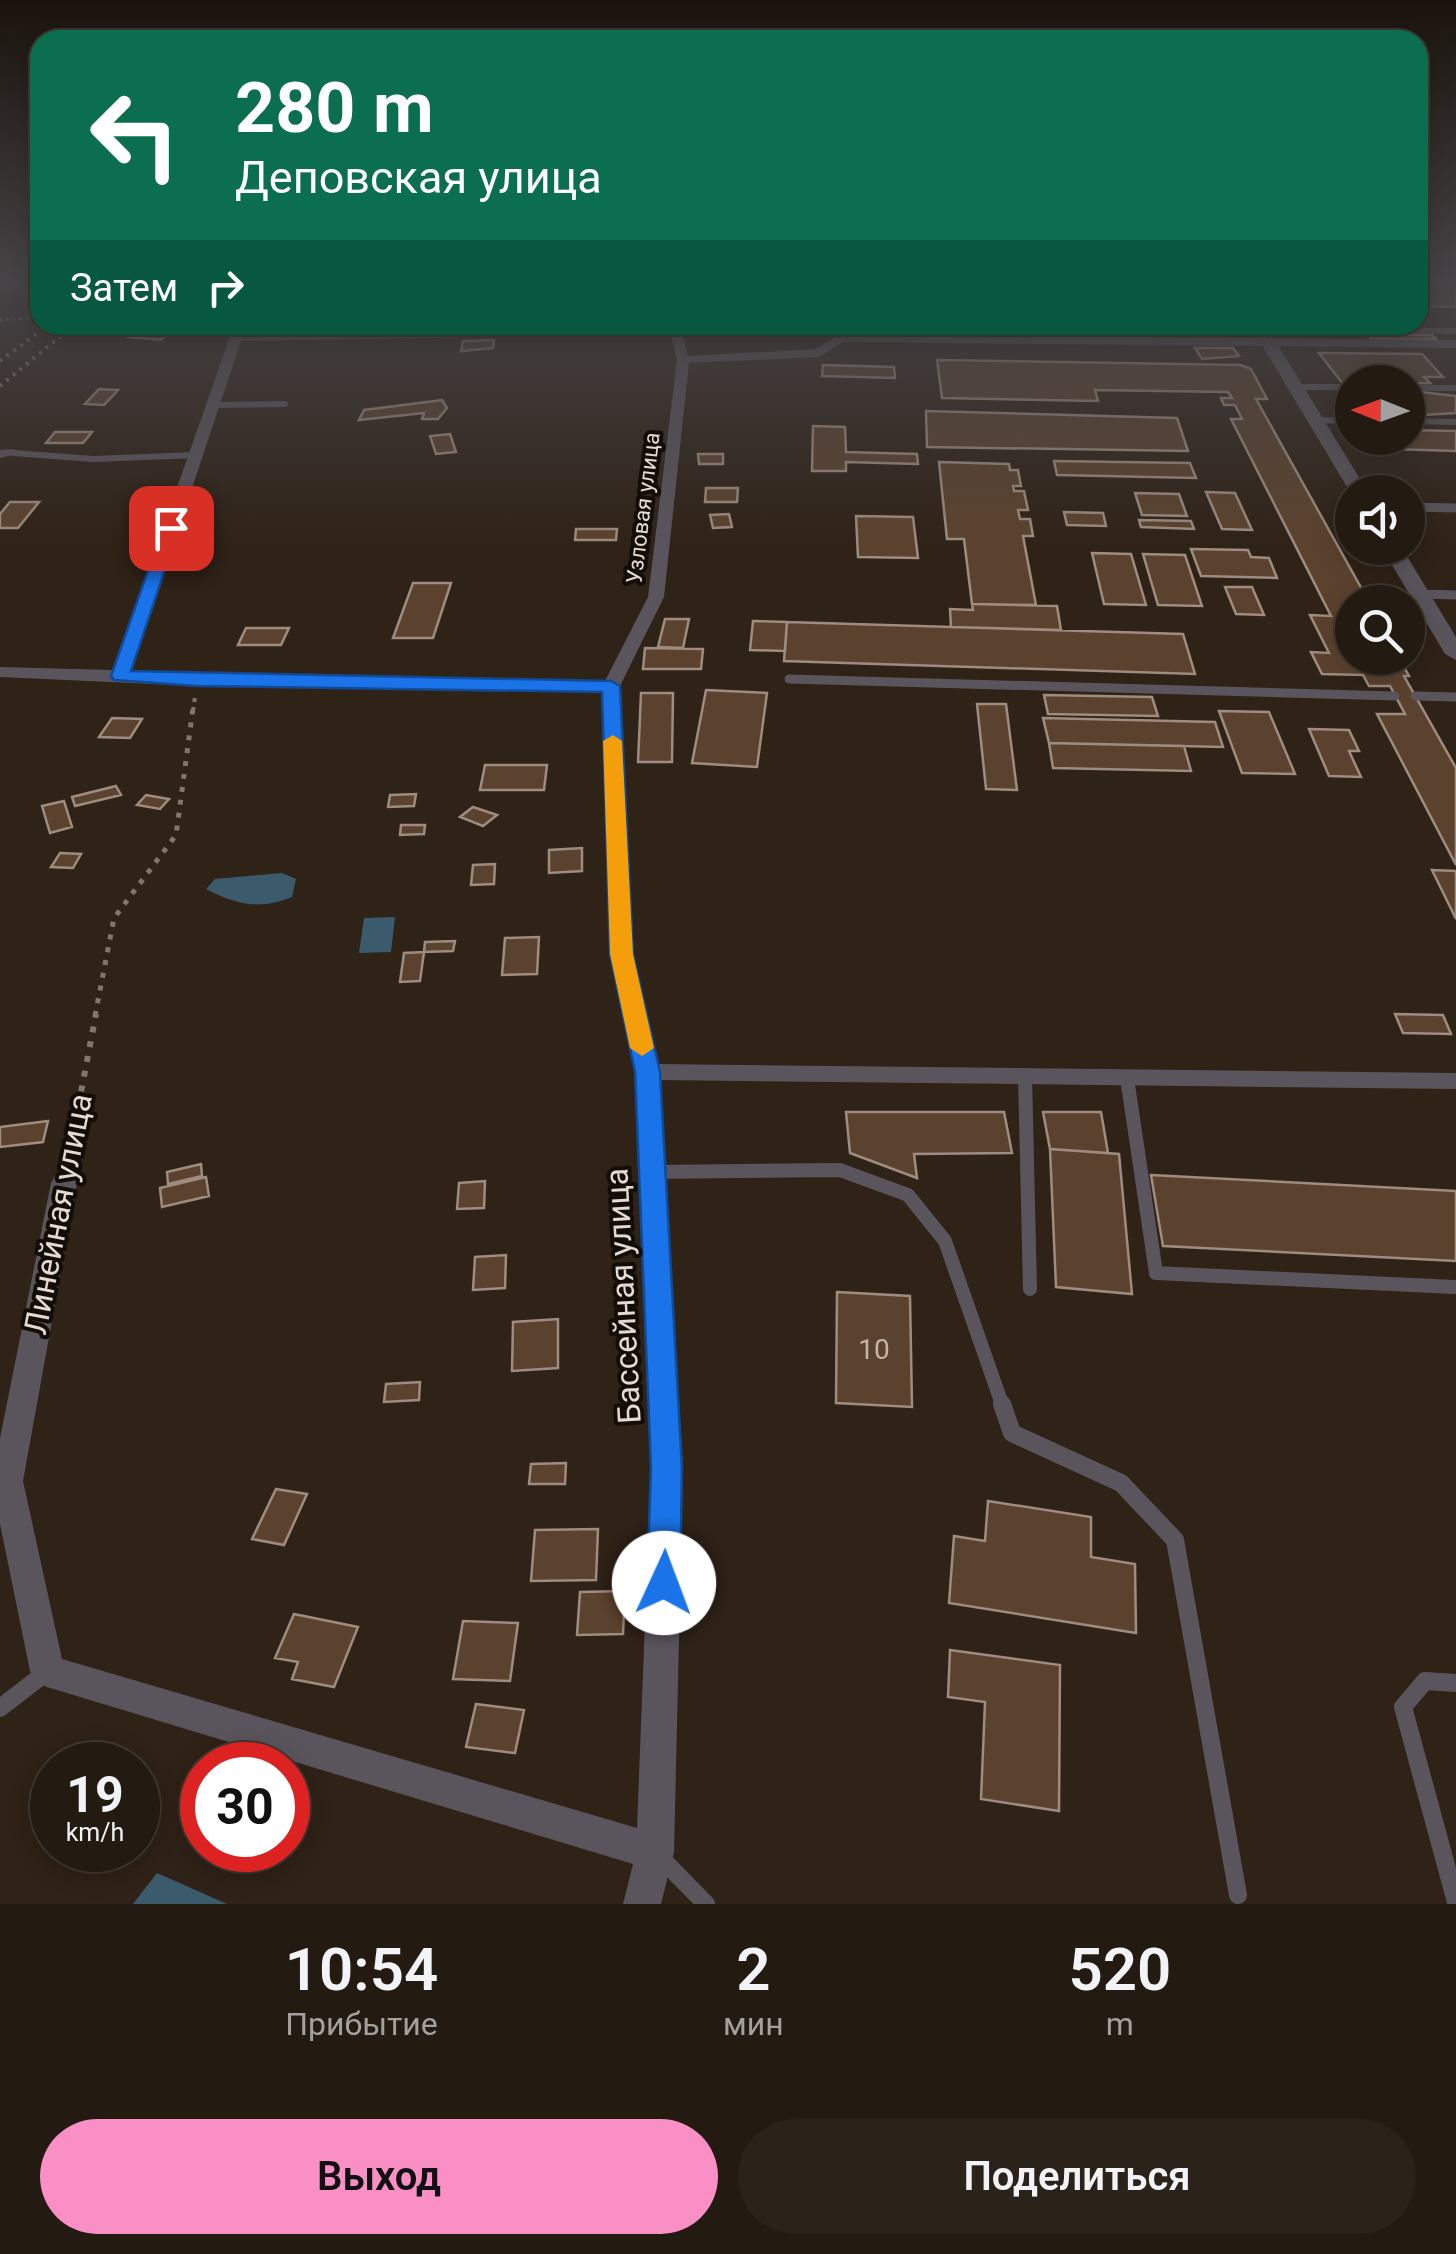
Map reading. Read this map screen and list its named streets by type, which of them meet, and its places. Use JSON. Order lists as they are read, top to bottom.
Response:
{
  "streets": {
    "street": ["Узловая улица", "Линейная улица", "Бассейная улица"]
  },
  "crossings": [
    ["Узловая улица", "Бассейная улица"]
  ],
  "house_numbers": ["10"],
  "north": "left",
  "page": {
    "turn": ["280 m", "Деповская улица"],
    "then": "Затем",
    "speed": "19 km/h",
    "limit": "30",
    "eta": [
      "10:54",
      "Прибытие",
      "2",
      "мин",
      "520",
      "m"
    ],
    "buttons": ["Выход", "Поделиться"]
  }
}
